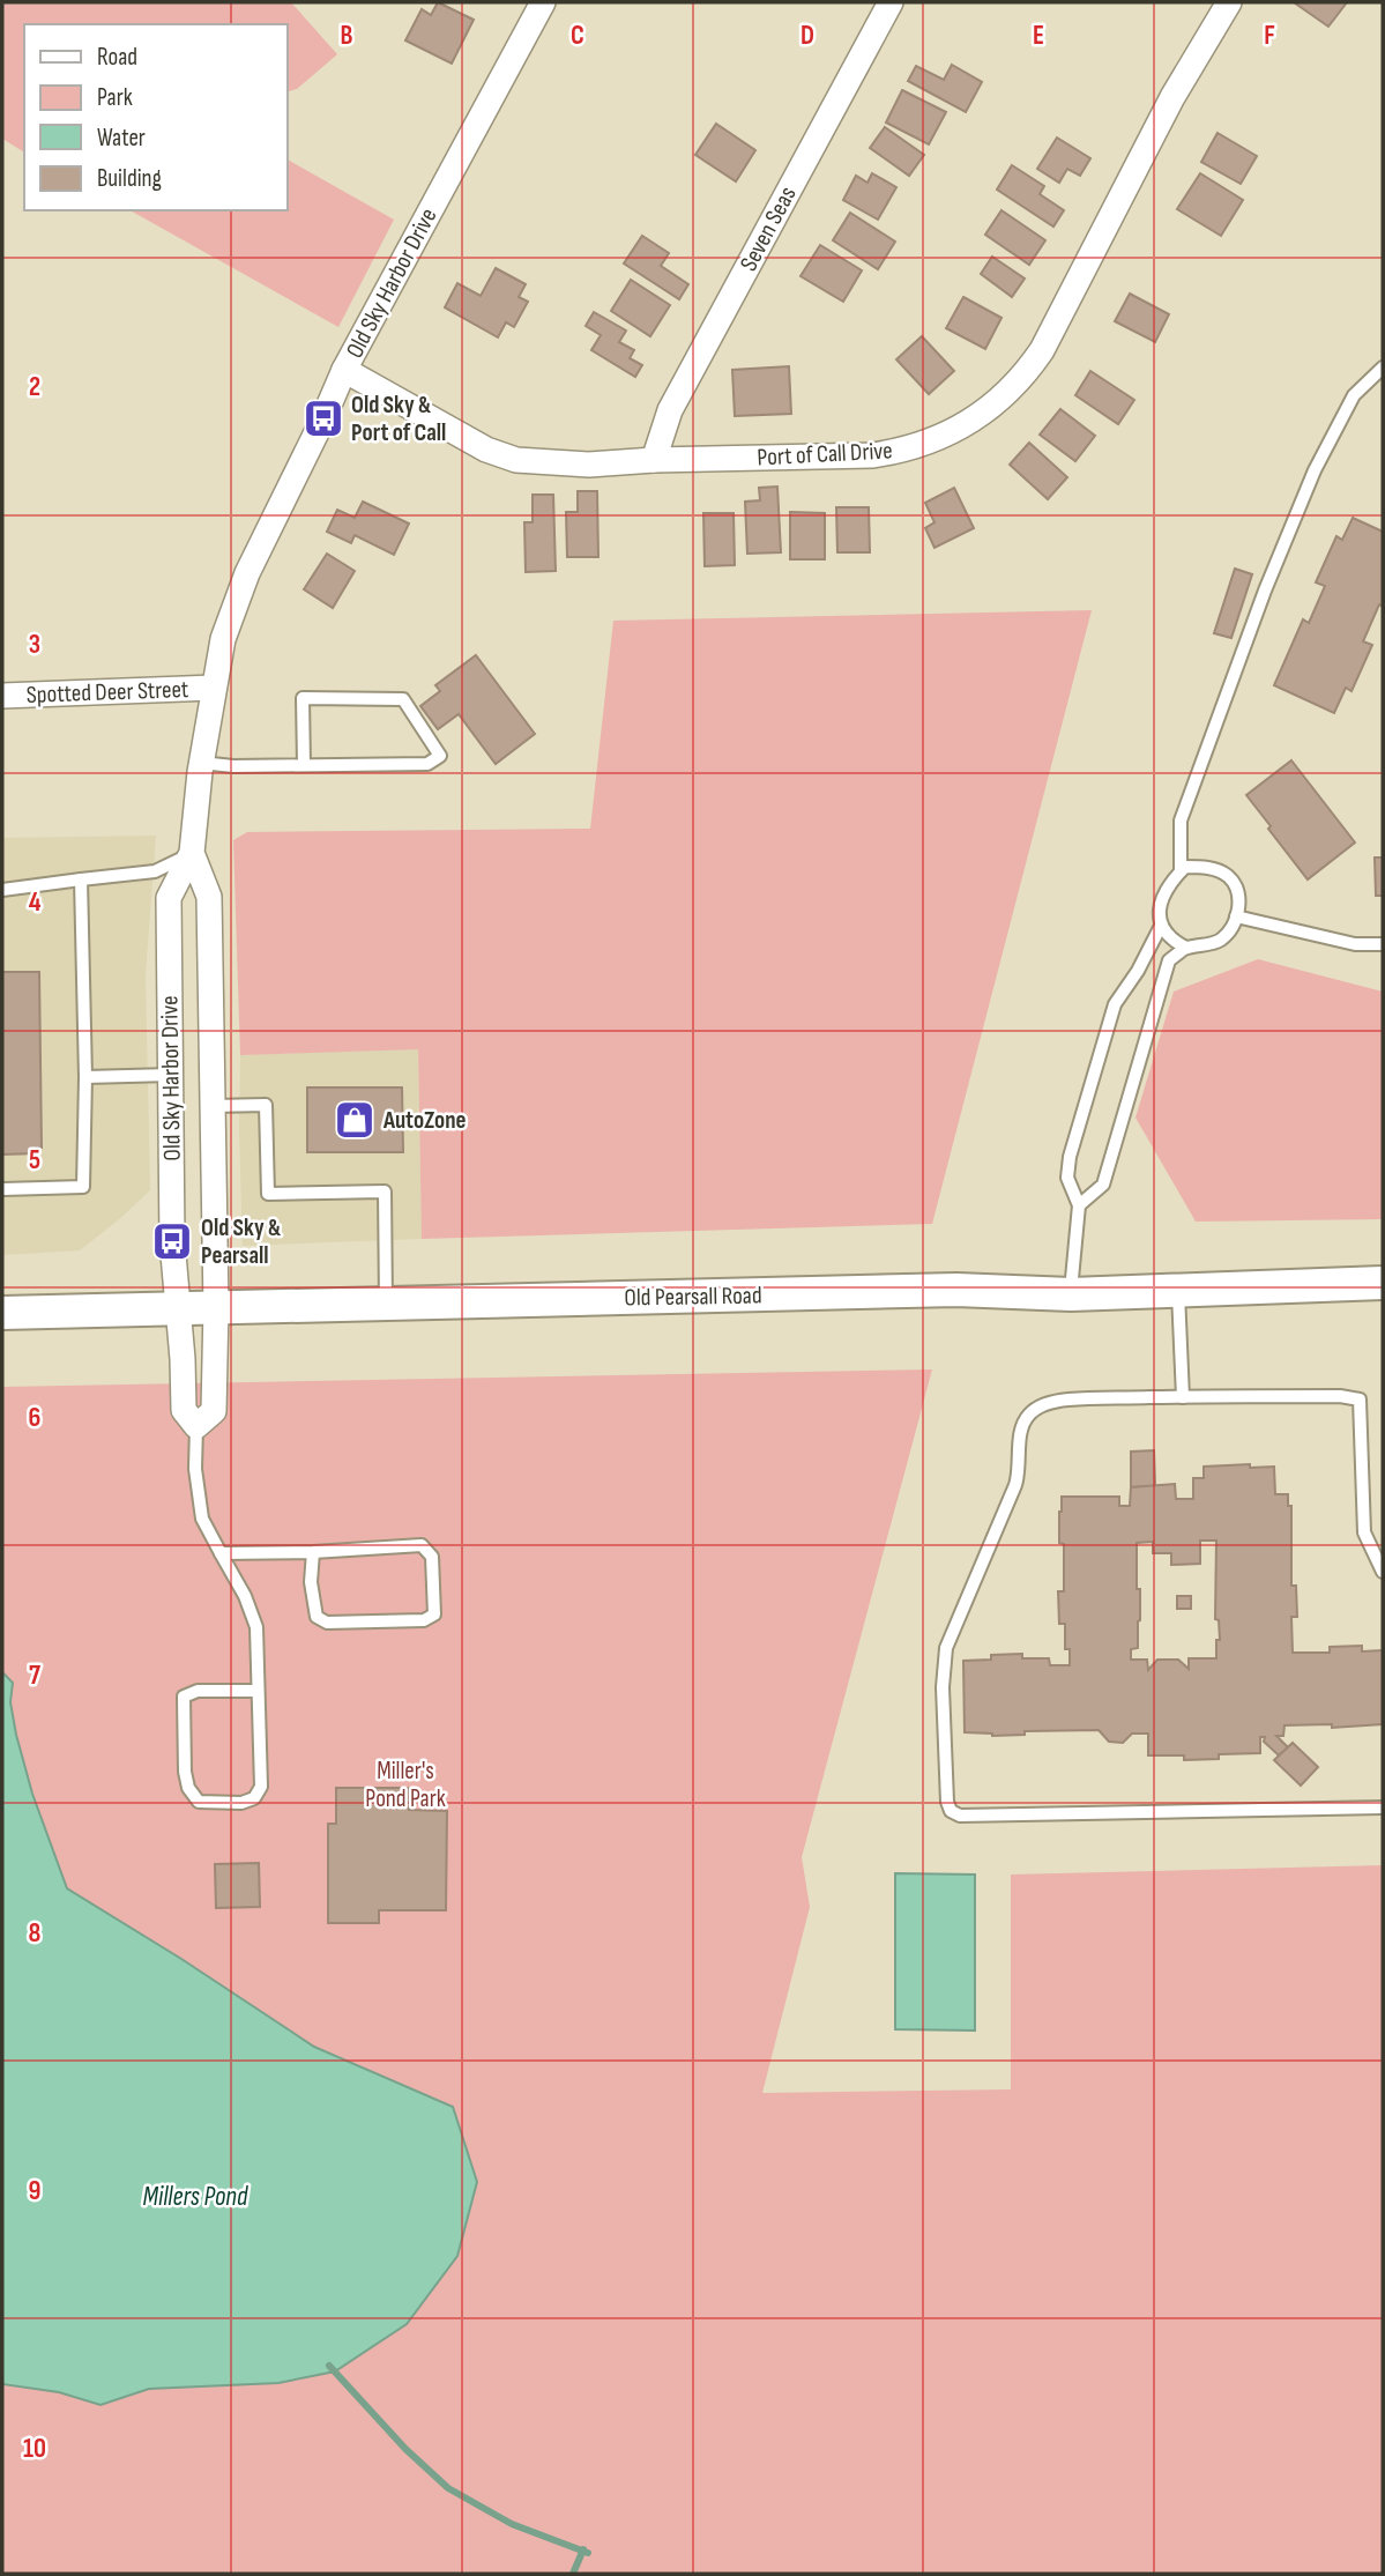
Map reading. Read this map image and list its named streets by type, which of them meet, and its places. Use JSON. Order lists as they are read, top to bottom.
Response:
{
  "streets": {
    "main road": ["Old Pearsall Road"],
    "street": [
      "Seven Seas",
      "Old Sky Harbor Drive",
      "Port of Call Drive",
      "Spotted Deer Street"
    ]
  },
  "crossings": [
    ["Seven Seas", "Port of Call Drive"],
    ["Old Sky Harbor Drive", "Port of Call Drive"],
    ["Old Sky Harbor Drive", "Spotted Deer Street"],
    ["Old Sky Harbor Drive", "Old Pearsall Road"]
  ],
  "water": ["Millers Pond"],
  "parks": ["Miller's Pond Park"],
  "places": {
    "bus stop": ["Old Sky & Port of Call", "Old Sky & Pearsall"],
    "shop": ["AutoZone"]
  },
  "legend": [
    "Road",
    "Park",
    "Water",
    "Building"
  ],
  "grid": {
    "columns": [
      "B",
      "C",
      "D",
      "E",
      "F"
    ],
    "rows": [
      "2",
      "3",
      "4",
      "5",
      "6",
      "7",
      "8",
      "9",
      "10"
    ]
  }
}
